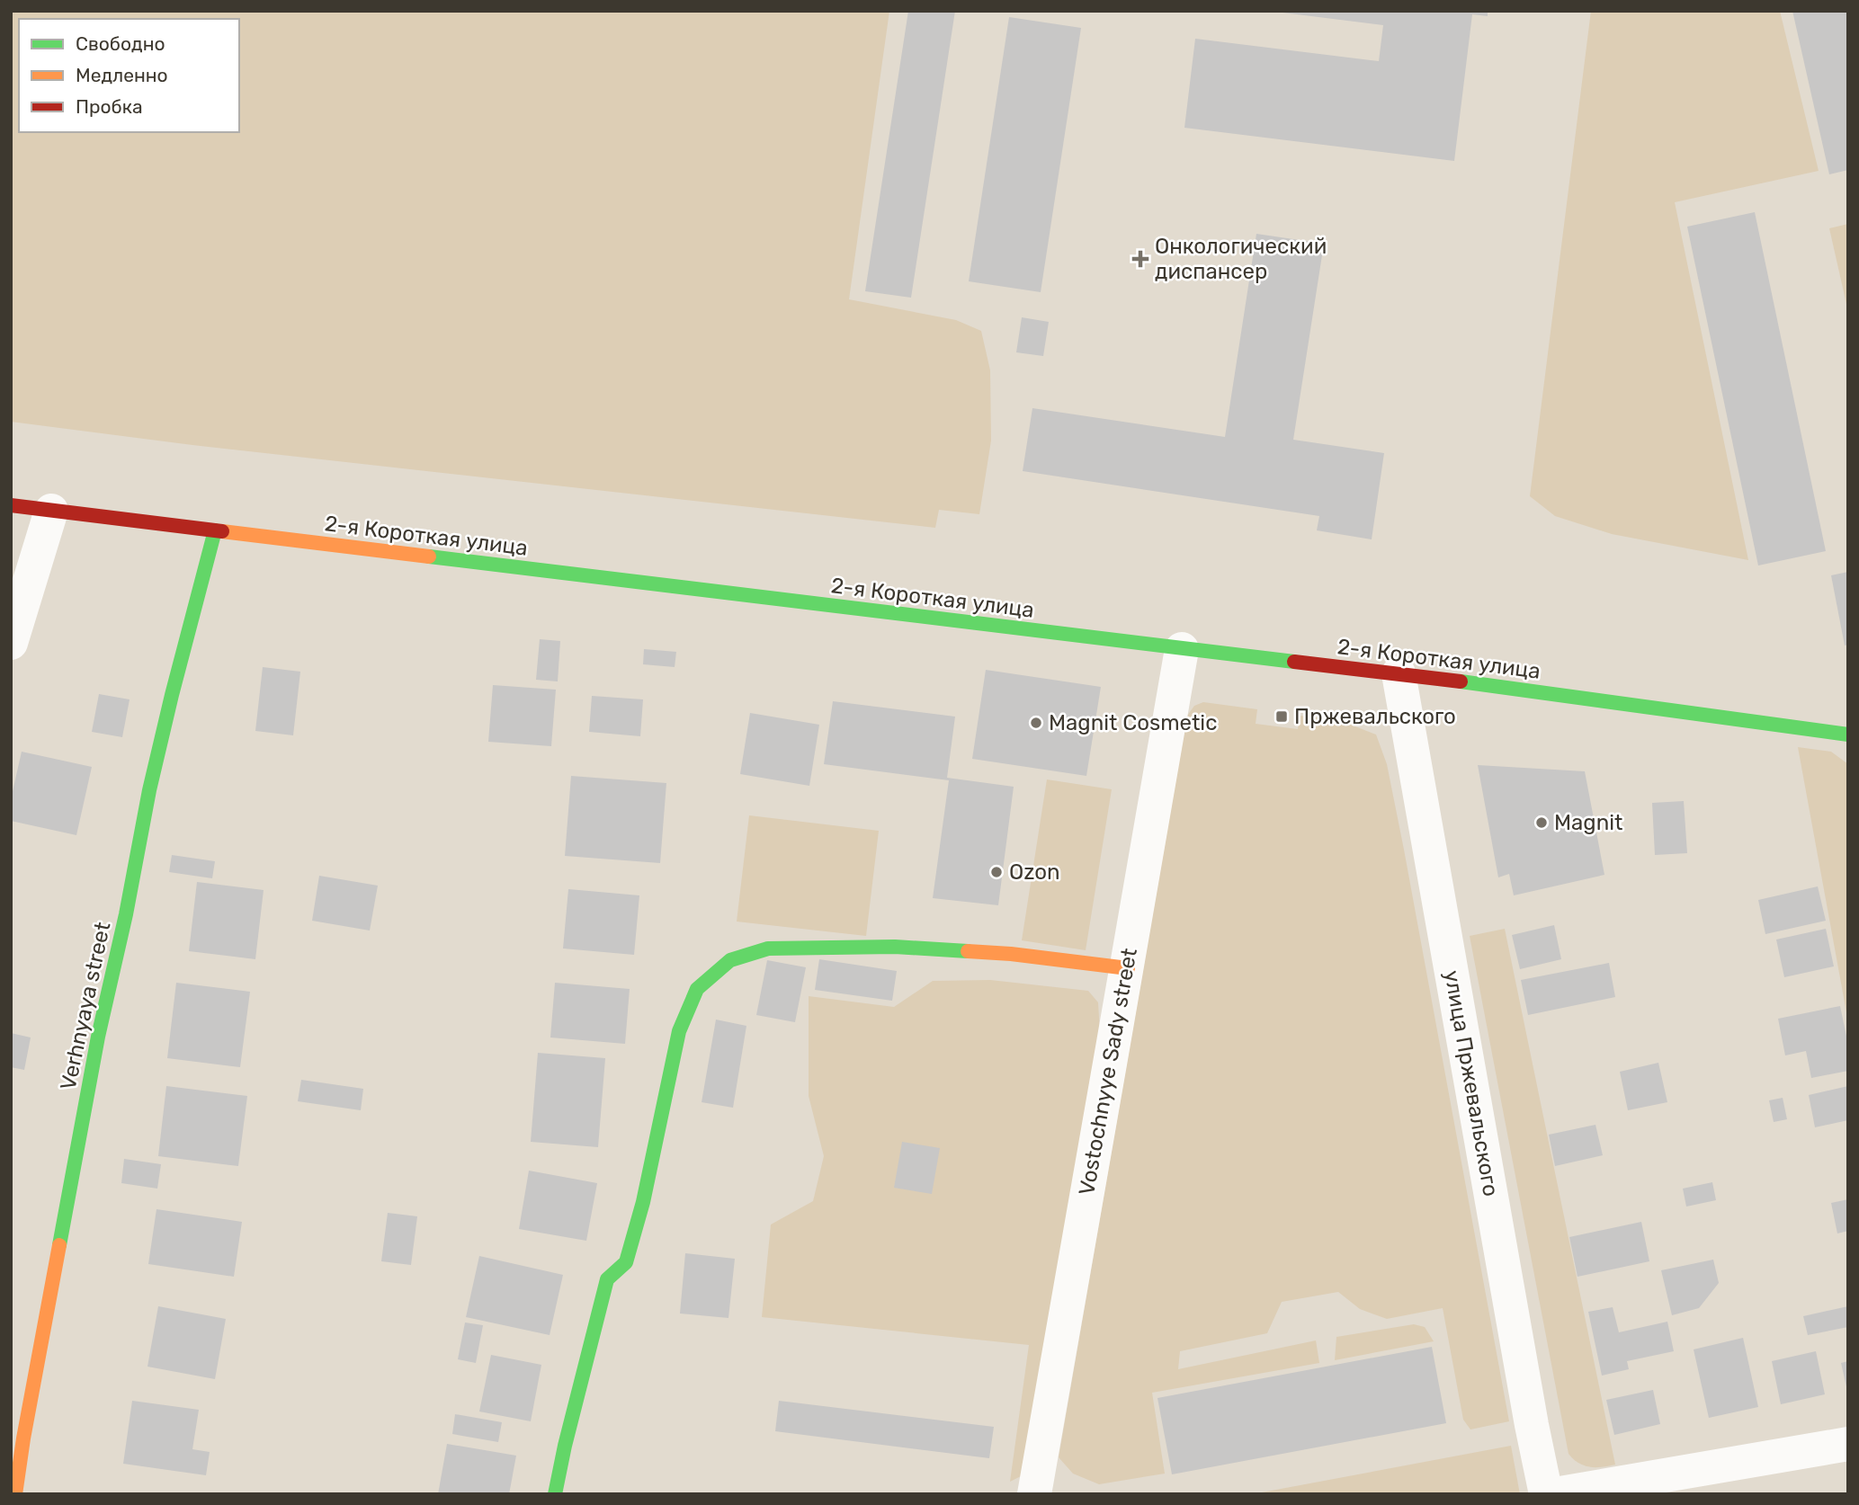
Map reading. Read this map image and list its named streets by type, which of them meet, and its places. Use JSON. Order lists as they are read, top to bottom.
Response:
{
  "streets": {
    "street": [
      "2-я Короткая улица",
      "Verhnyaya street",
      "Vostochnyye Sady street",
      "улица Пржевальского"
    ]
  },
  "crossings": [
    ["2-я Короткая улица", "Verhnyaya street"],
    ["2-я Короткая улица", "Vostochnyye Sady street"],
    ["2-я Короткая улица", "улица Пржевальского"]
  ],
  "places": {
    "health": ["Онкологический диспансер"],
    "transit": ["Пржевальского"],
    "other": ["Magnit Cosmetic", "Magnit", "Ozon"]
  },
  "legend": ["Свободно", "Медленно", "Пробка"]
}
